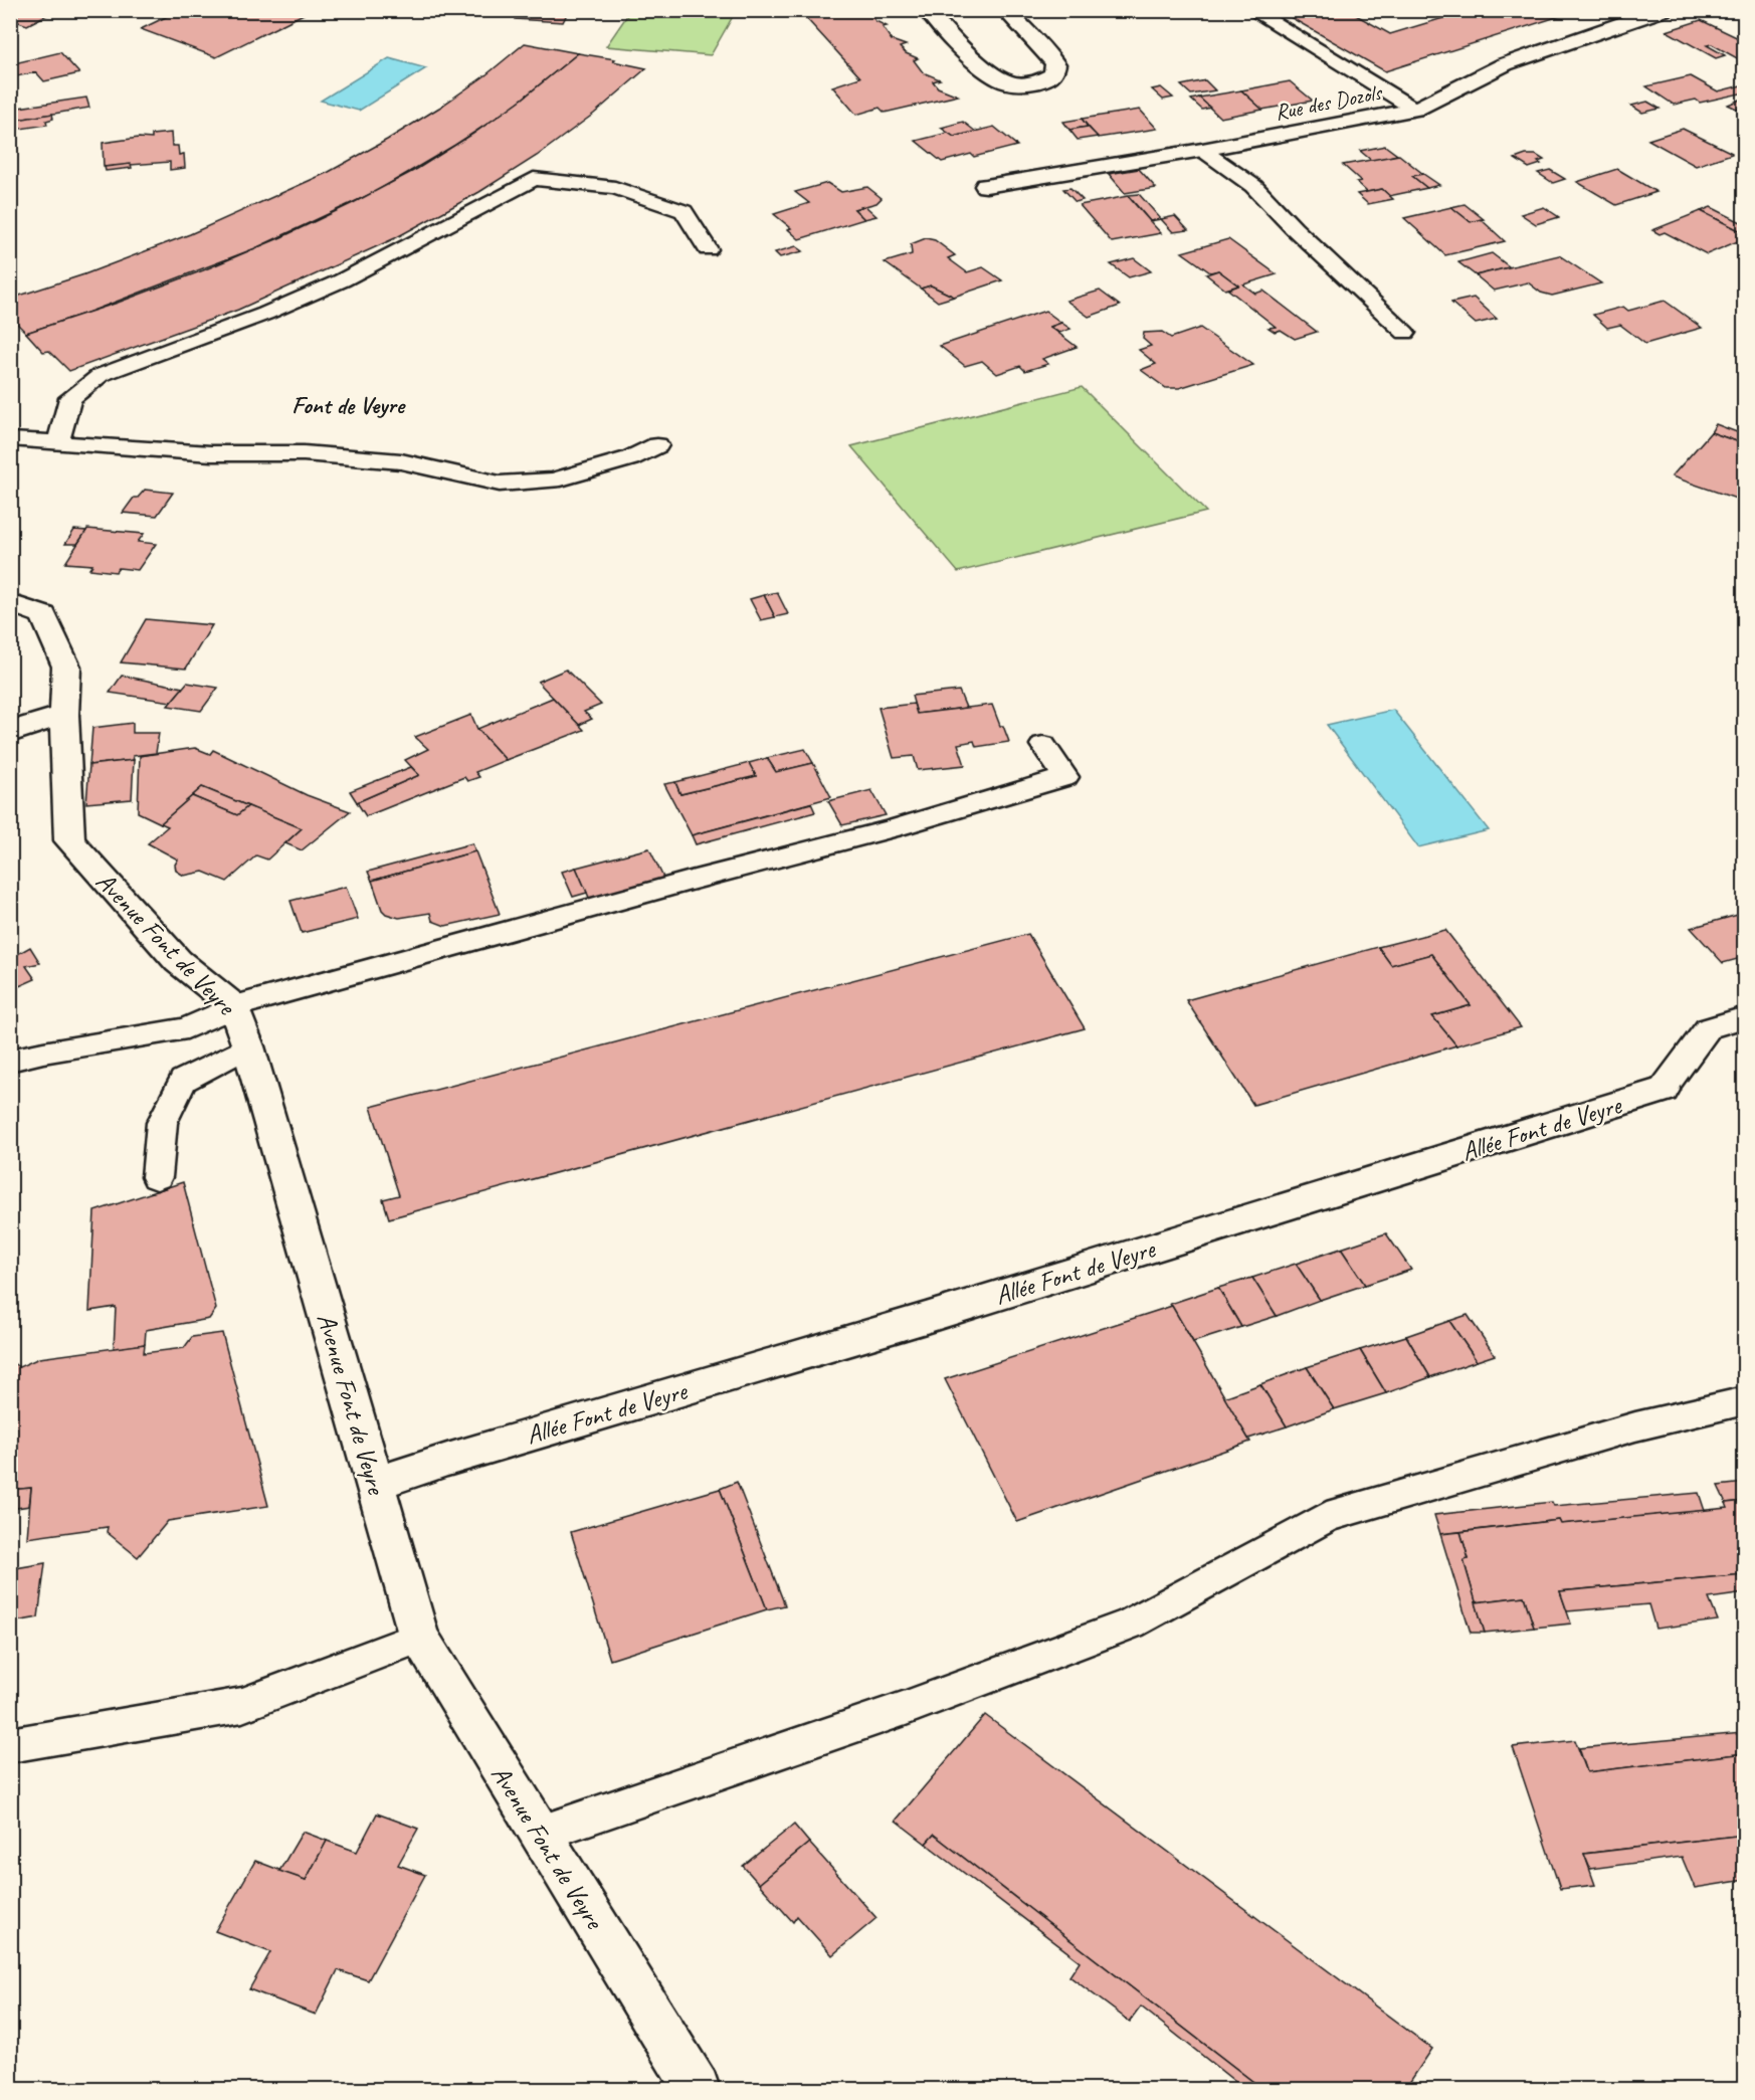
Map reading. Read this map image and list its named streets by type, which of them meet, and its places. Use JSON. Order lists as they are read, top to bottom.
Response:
{
  "streets": {
    "street": ["Rue des Dozols", "Avenue Font de Veyre", "Allée Font de Veyre"]
  },
  "crossings": [
    ["Avenue Font de Veyre", "Allée Font de Veyre"]
  ],
  "districts": ["Font de Veyre"]
}
